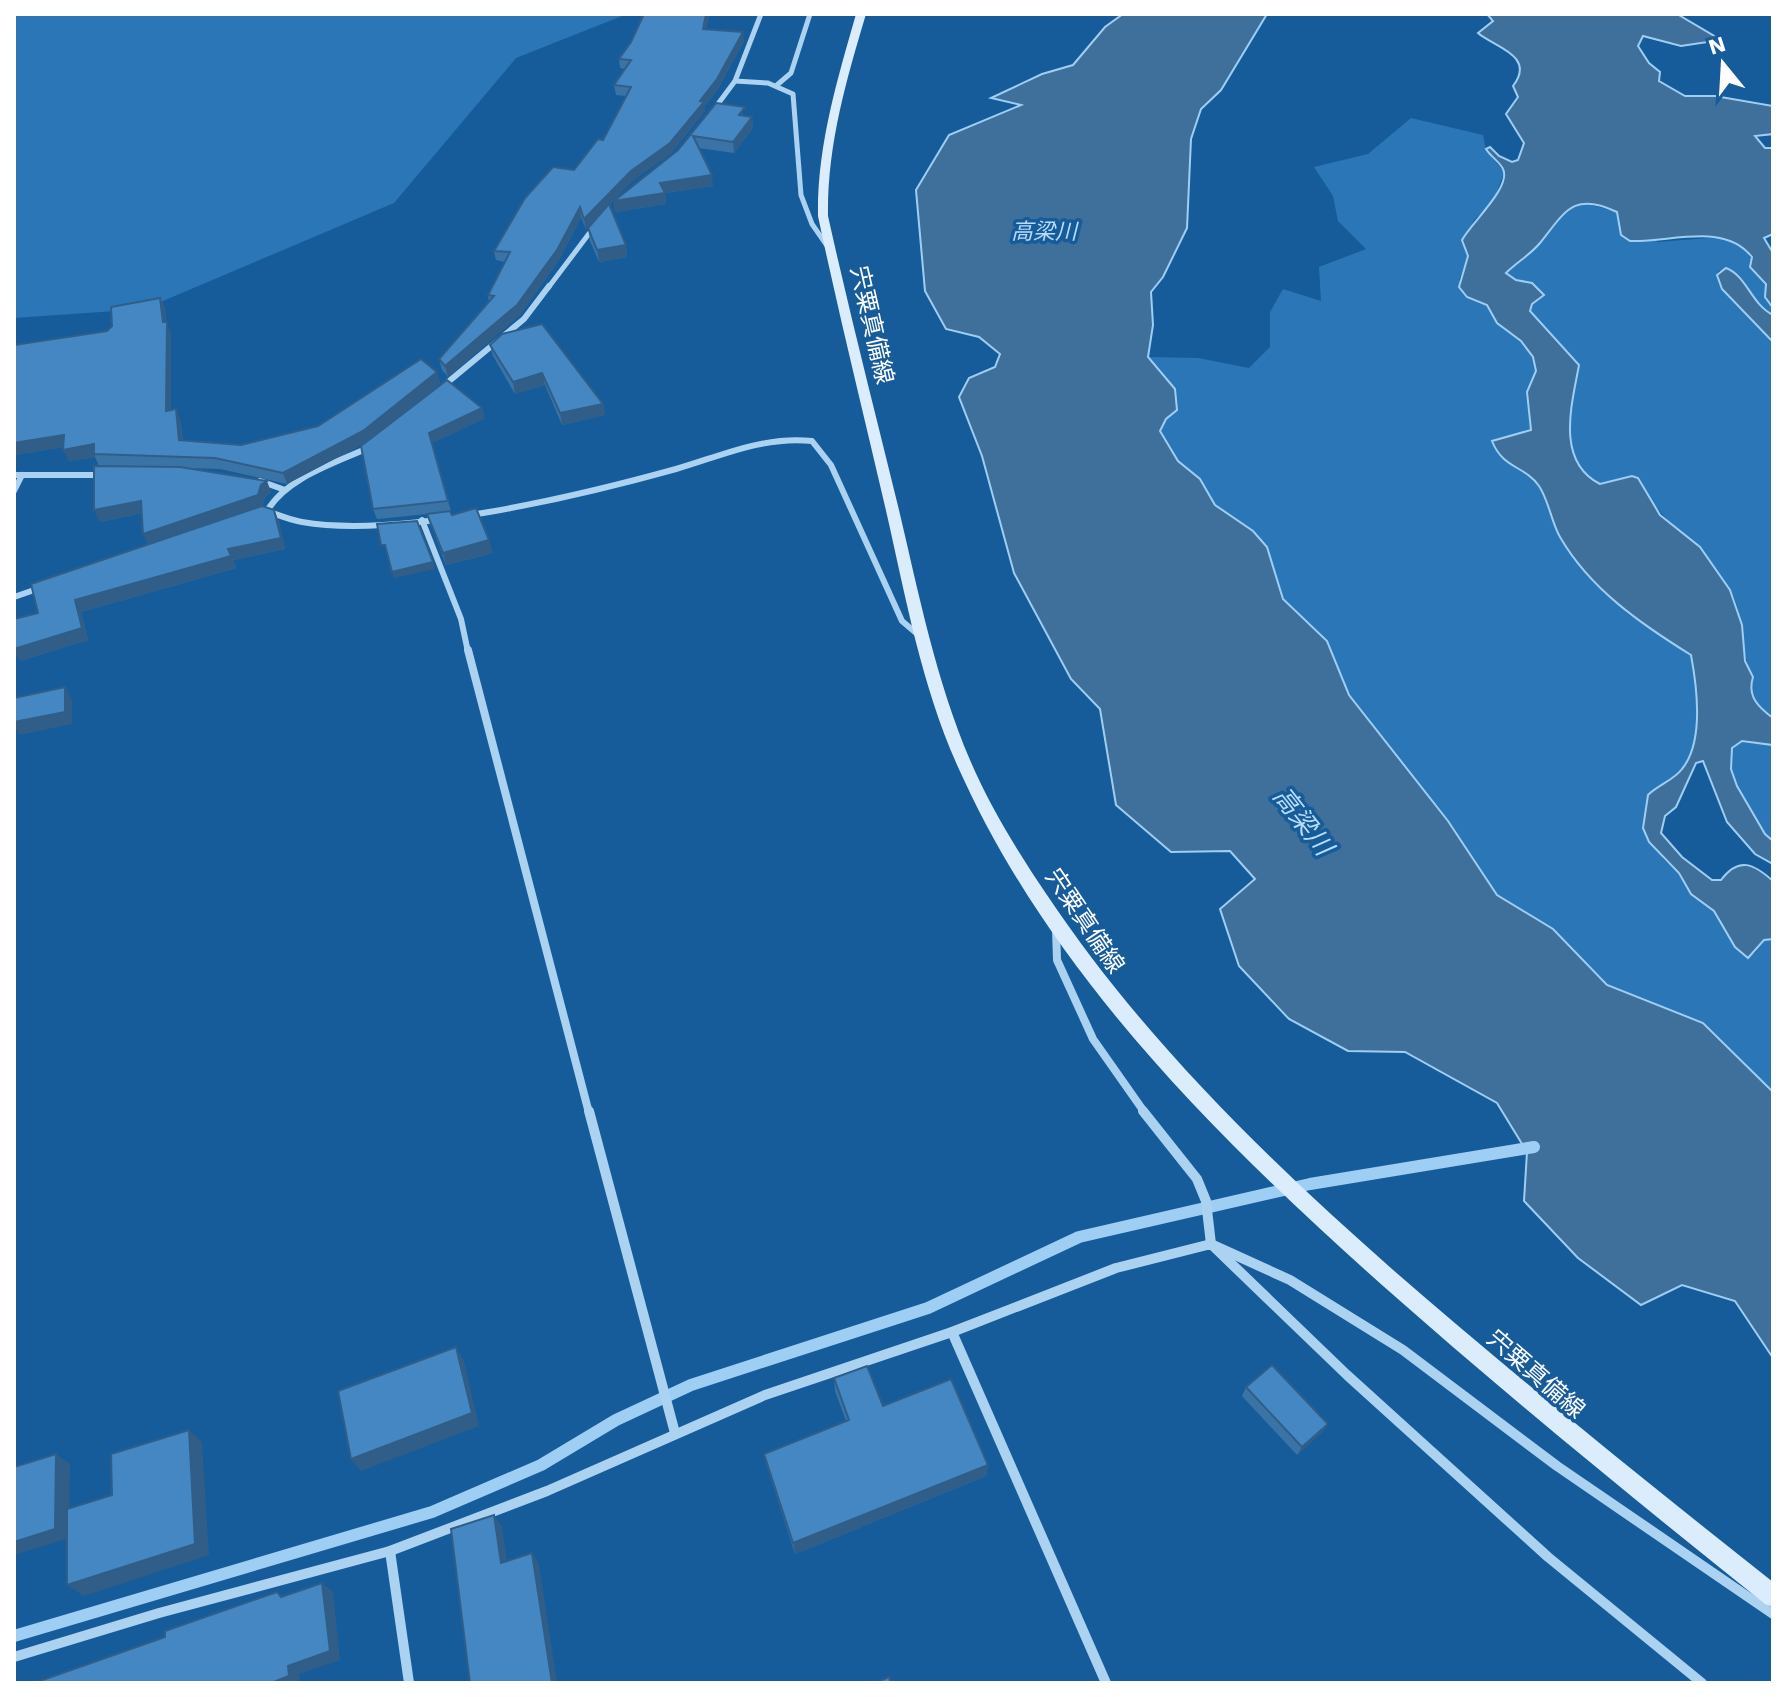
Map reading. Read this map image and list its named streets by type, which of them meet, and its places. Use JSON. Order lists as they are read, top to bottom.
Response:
{
  "streets": {
    "main road": ["宍粟真備線"]
  },
  "water": ["高梁川"],
  "north": "top"
}
